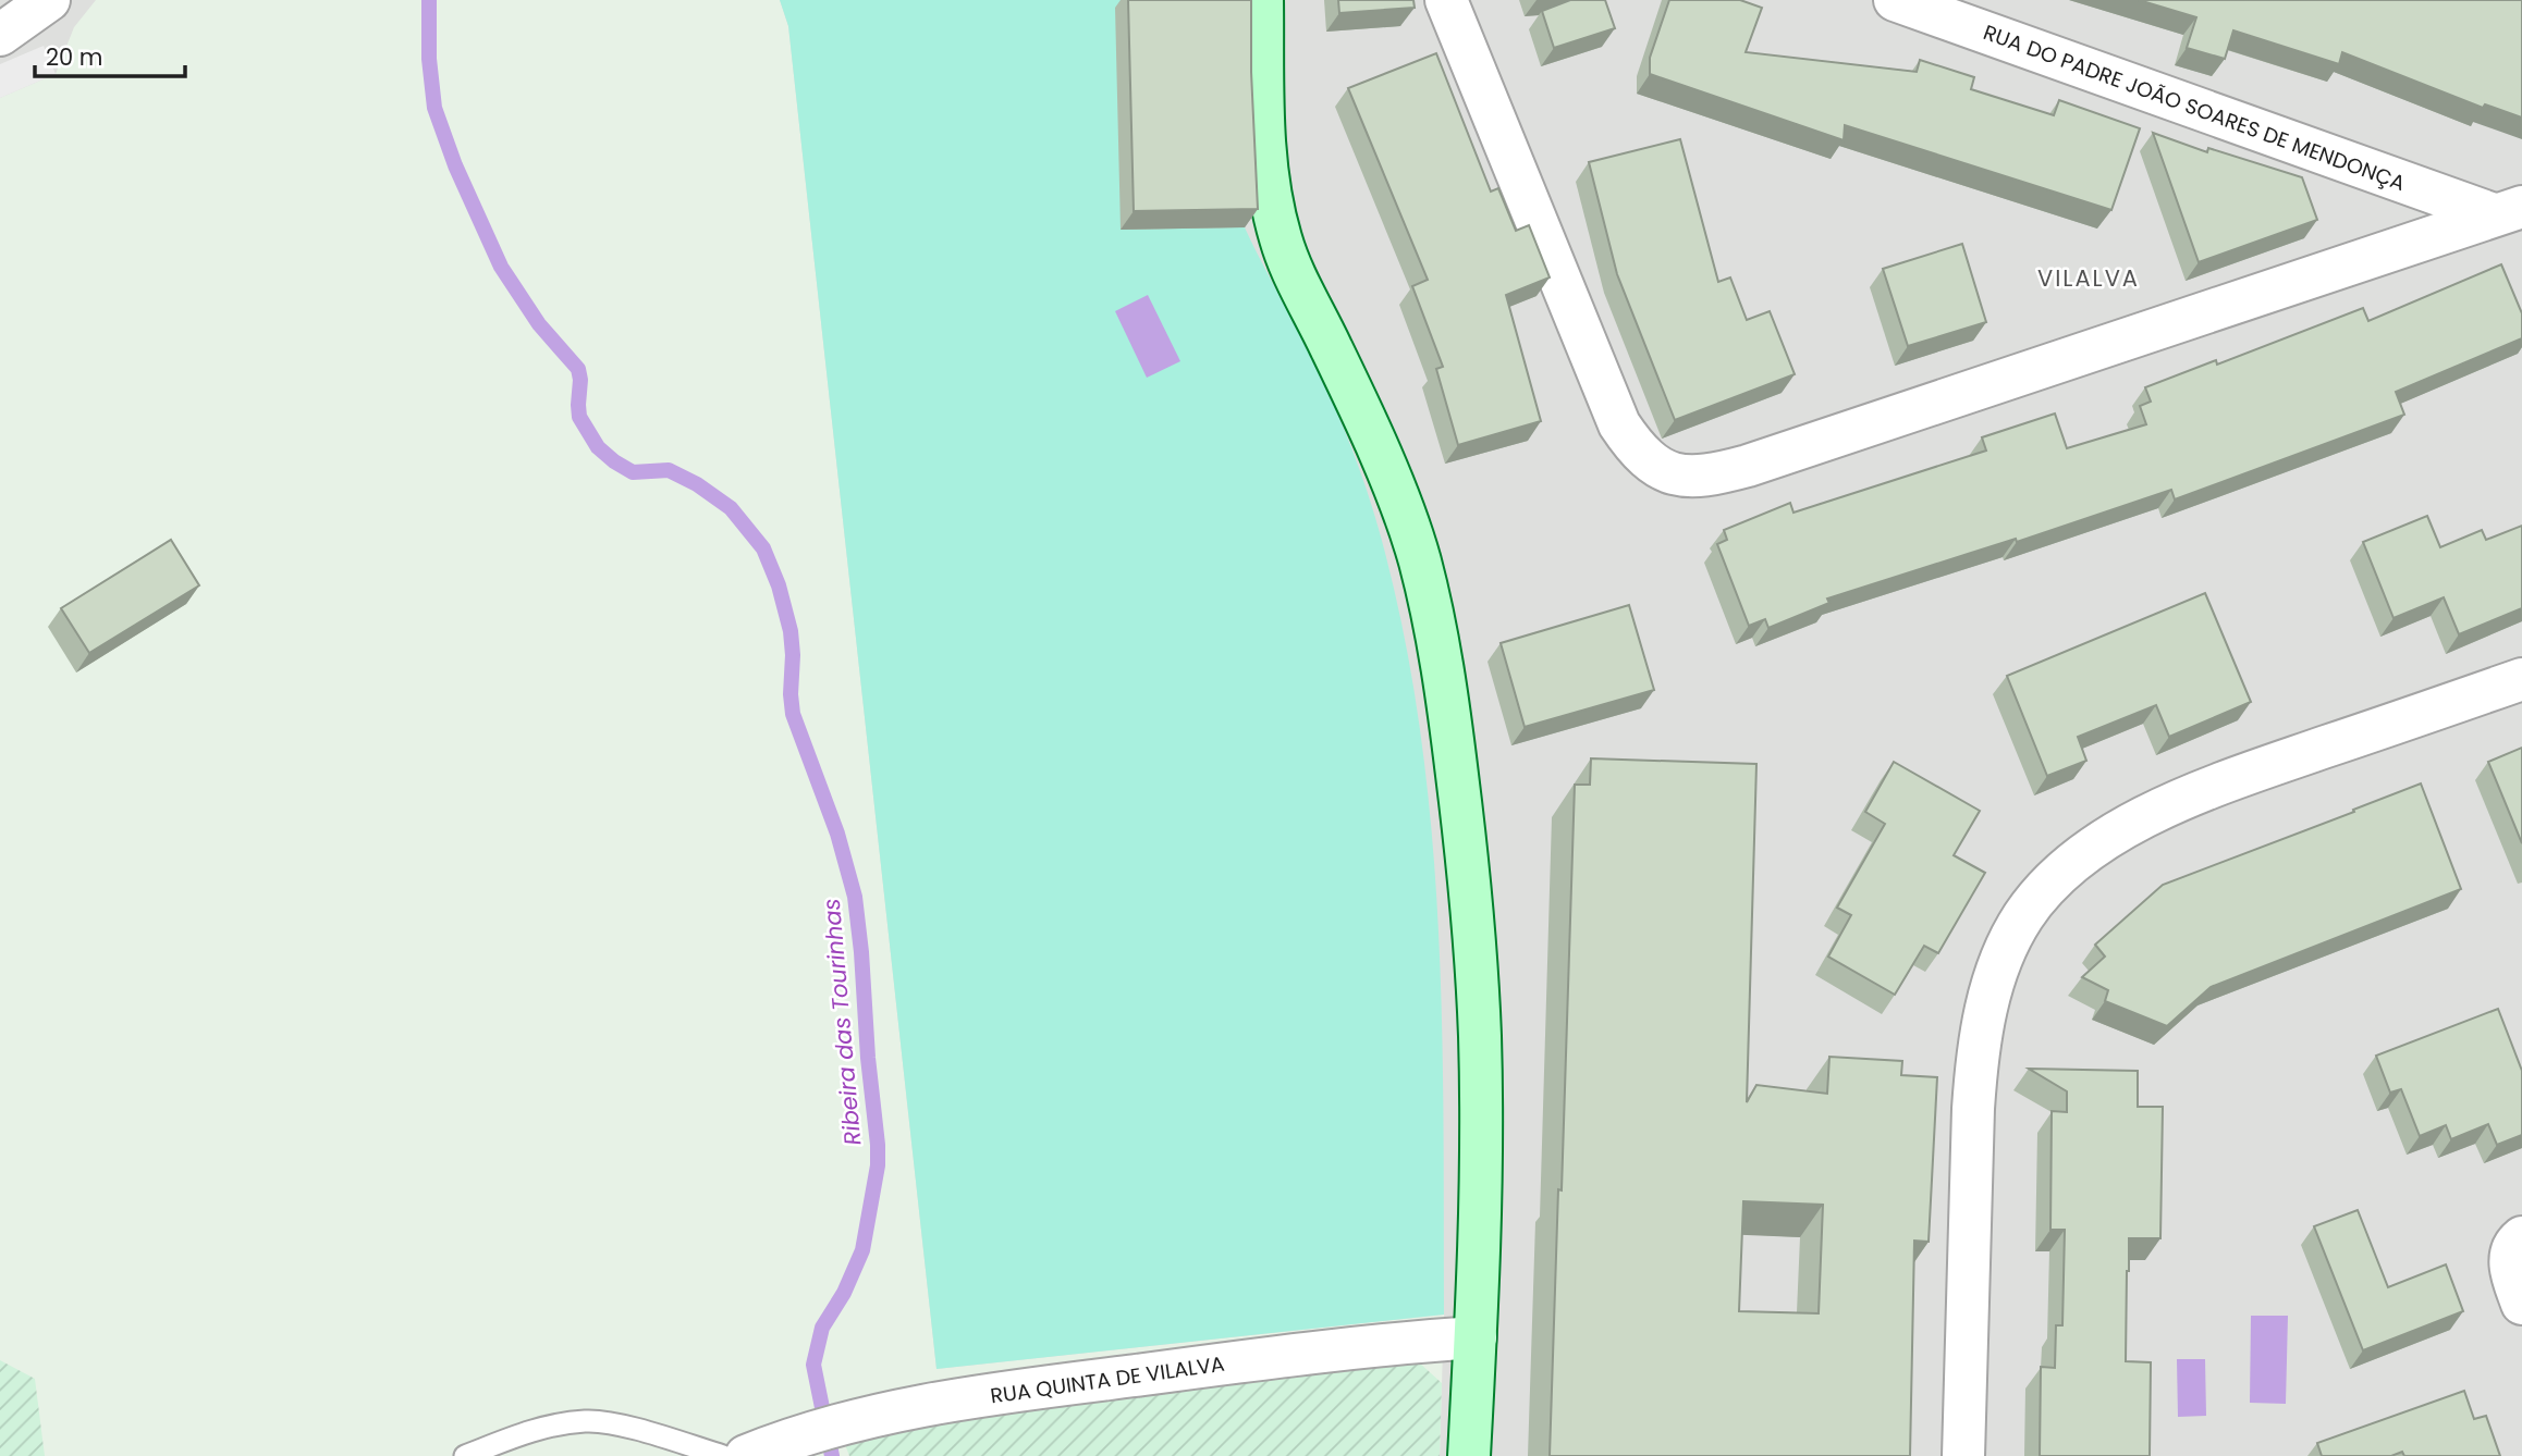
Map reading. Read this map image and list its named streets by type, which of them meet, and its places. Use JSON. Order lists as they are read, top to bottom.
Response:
{
  "streets": {
    "street": ["RUA DO PADRE JOÃO SOARES DE MENDONÇA", "RUA QUINTA DE VILALVA"]
  },
  "districts": ["VILALVA"],
  "water": ["Ribeira das Tourinhas"],
  "scale_bar": "20 m"
}
